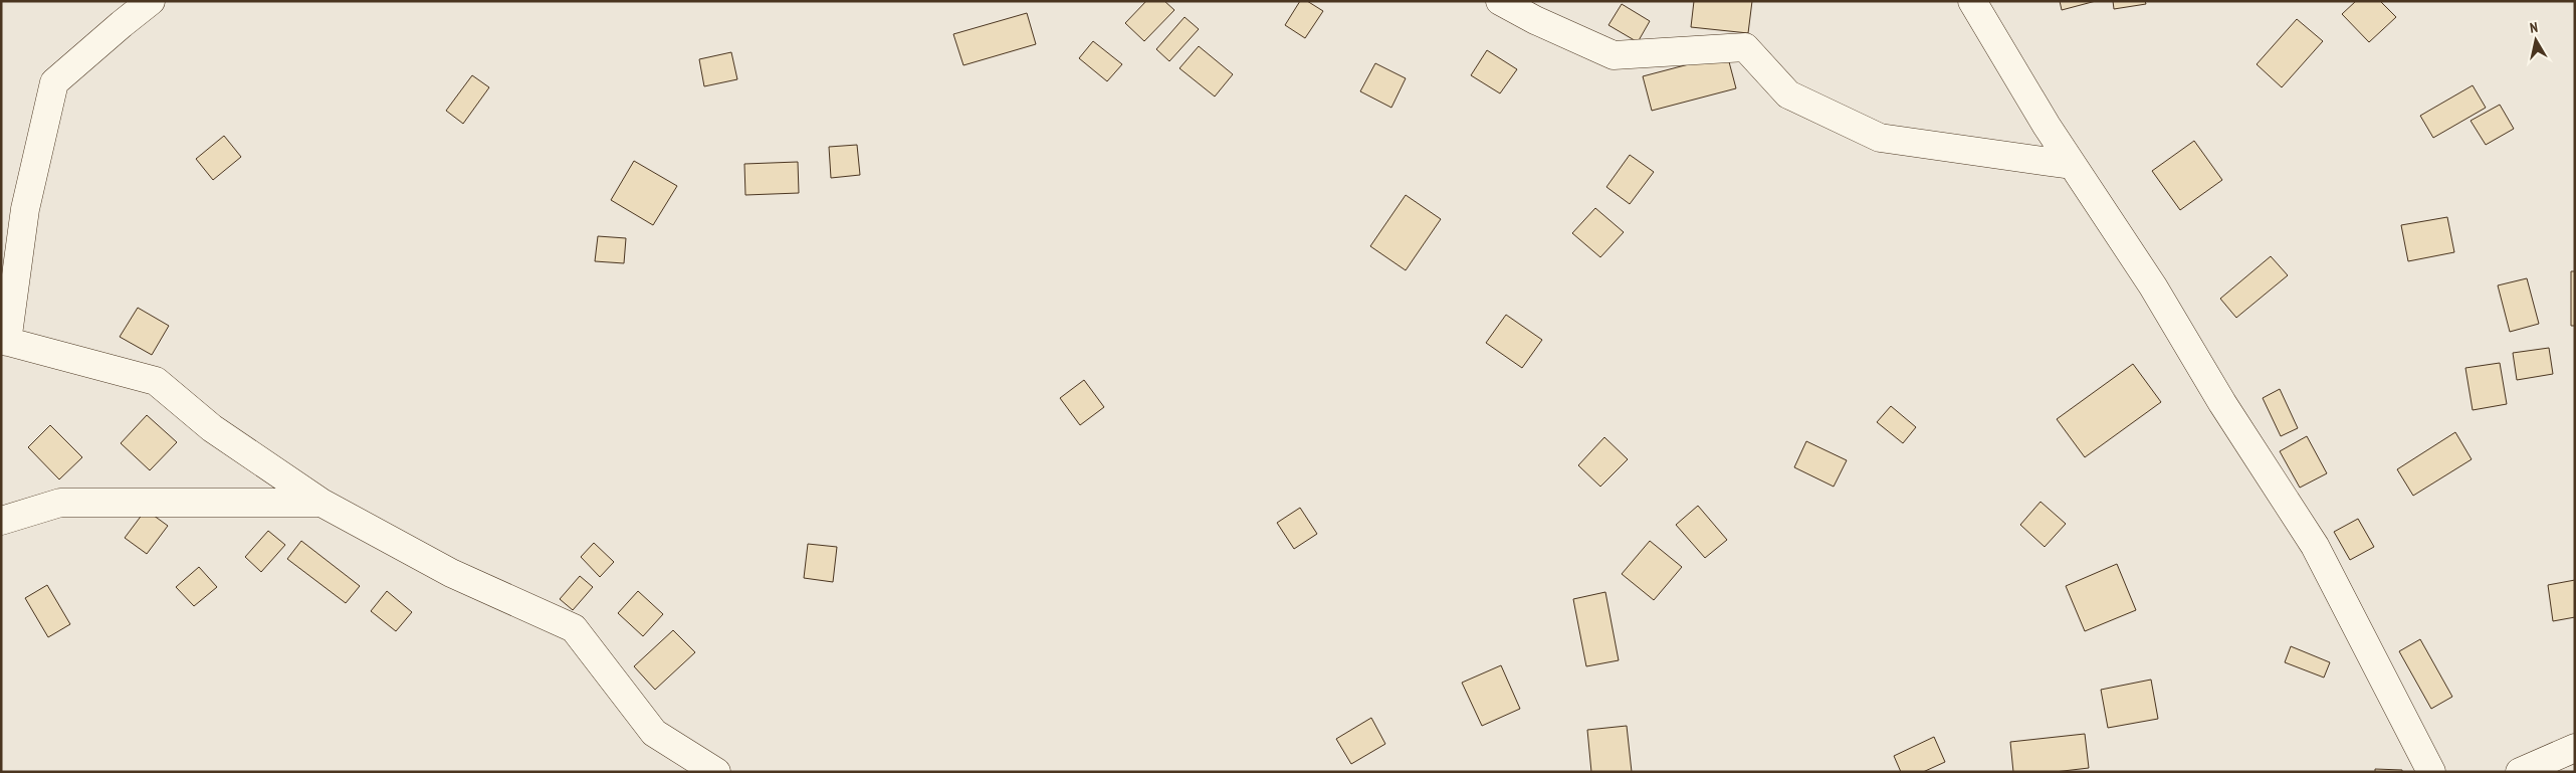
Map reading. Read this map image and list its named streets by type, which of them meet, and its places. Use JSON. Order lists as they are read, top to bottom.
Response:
{
  "north": "top"
}
